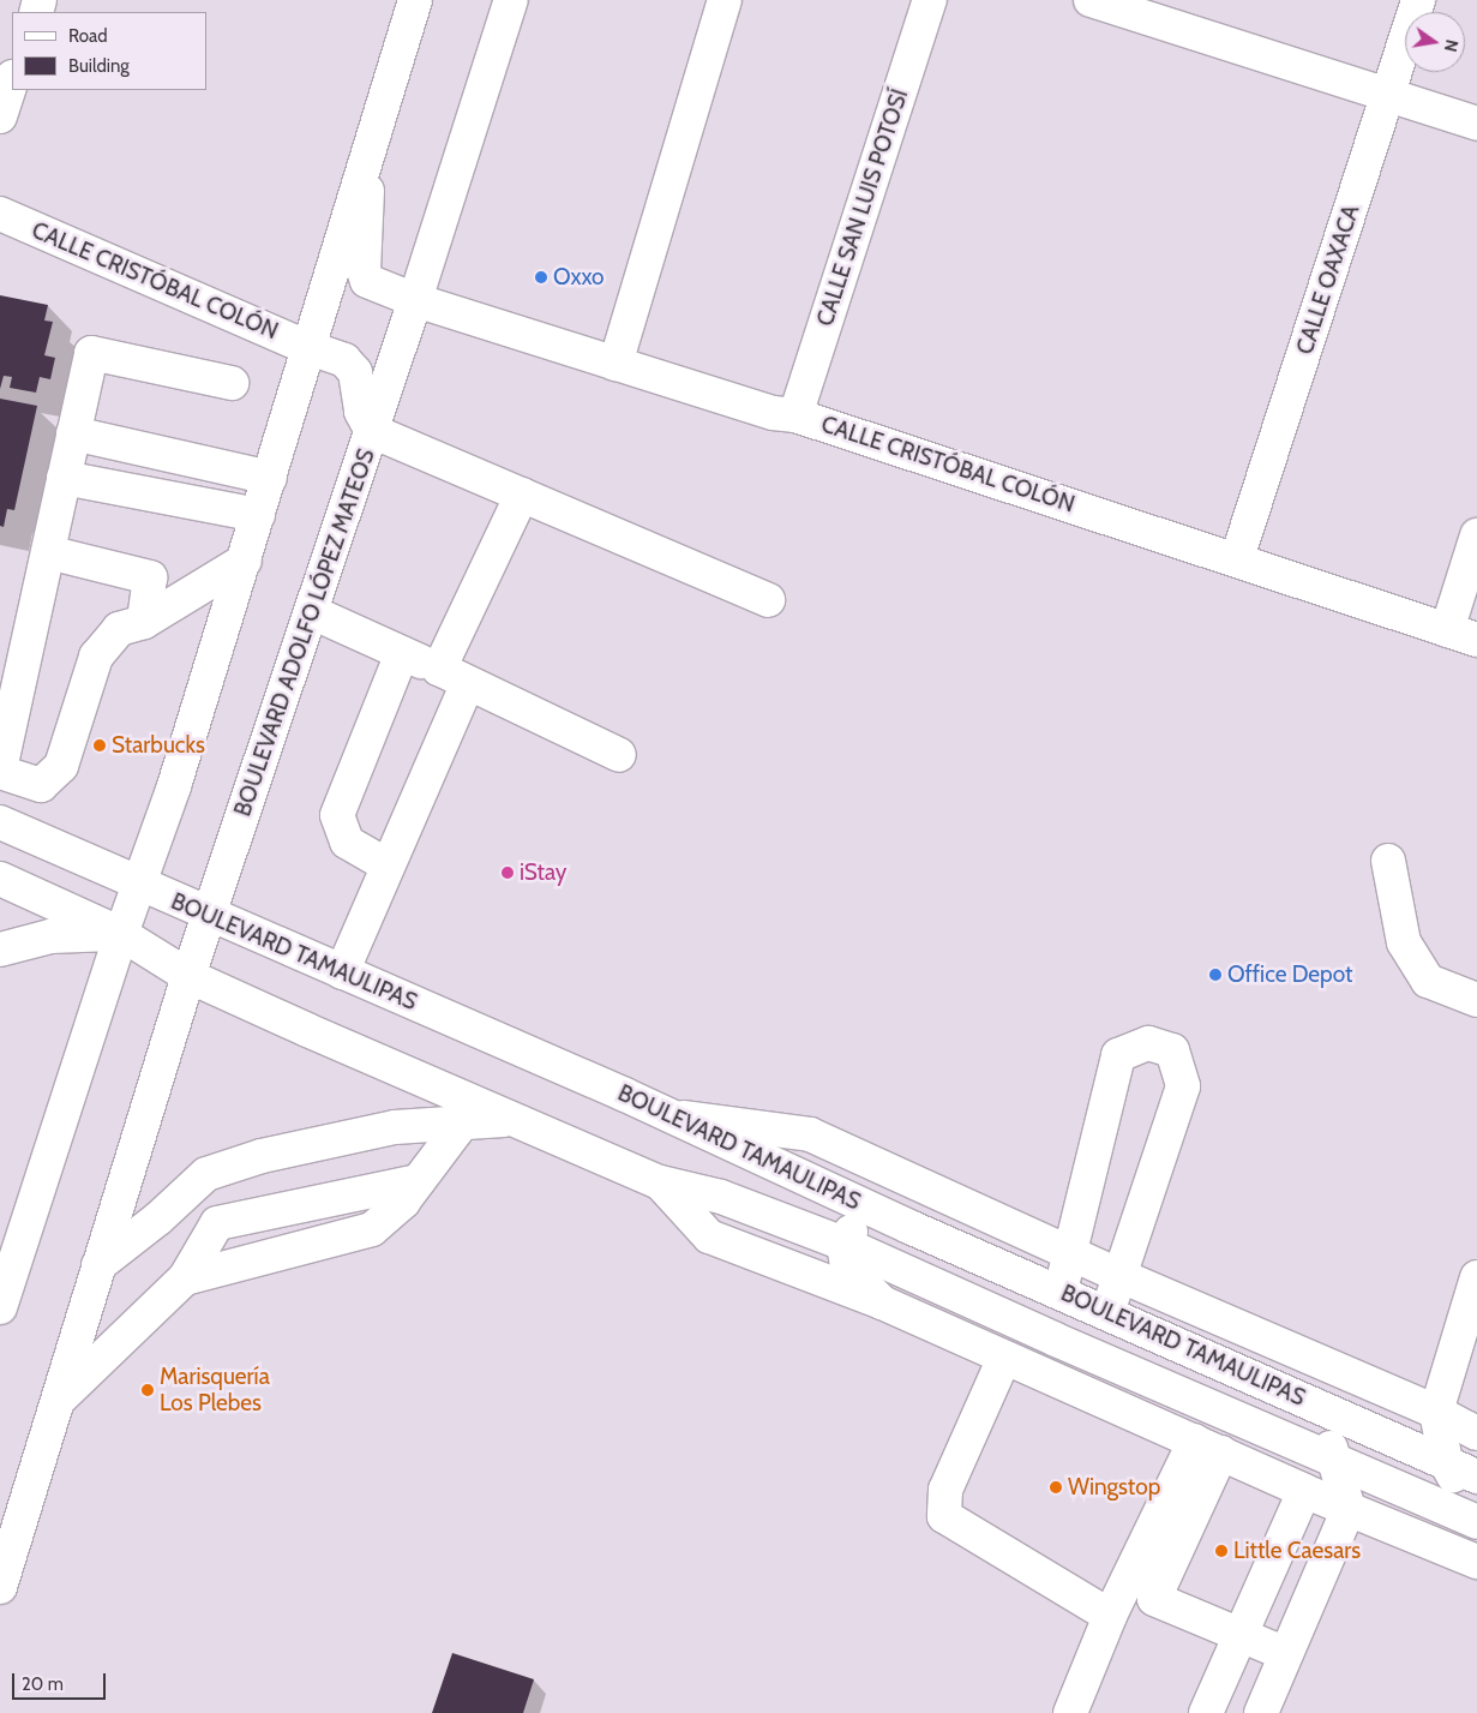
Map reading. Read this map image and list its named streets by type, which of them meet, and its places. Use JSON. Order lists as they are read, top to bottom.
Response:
{
  "streets": {
    "main road": [
      "CALLE SAN LUIS POTOSÍ",
      "CALLE OAXACA",
      "CALLE CRISTÓBAL COLÓN",
      "BOULEVARD ADOLFO LÓPEZ MATEOS",
      "BOULEVARD TAMAULIPAS"
    ]
  },
  "crossings": [
    ["CALLE SAN LUIS POTOSÍ", "CALLE CRISTÓBAL COLÓN"],
    ["CALLE OAXACA", "CALLE CRISTÓBAL COLÓN"],
    ["CALLE CRISTÓBAL COLÓN", "BOULEVARD ADOLFO LÓPEZ MATEOS"],
    ["BOULEVARD ADOLFO LÓPEZ MATEOS", "BOULEVARD TAMAULIPAS"]
  ],
  "places": [
    "Oxxo",
    "Starbucks",
    "iStay",
    "Office Depot",
    "Marisquería Los Plebes",
    "Wingstop",
    "Little Caesars"
  ],
  "legend": ["Road", "Building"],
  "scale_bar": "20 m",
  "north": "right"
}
